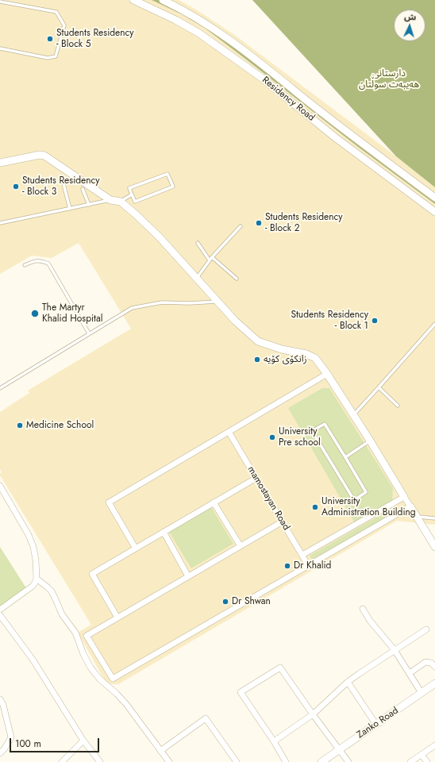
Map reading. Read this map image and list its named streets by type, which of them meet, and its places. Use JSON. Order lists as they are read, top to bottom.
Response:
{
  "streets": {
    "street": ["Residency Road", "mamostayan Road", "Zanko Road"]
  },
  "parks": ["دارستانی هەیبەت سوڵتان"],
  "places": [
    "Students Residency - Block 5",
    "Students Residency - Block 3",
    "Students Residency - Block 2",
    "The Martyr Khalid Hospital",
    "Students Residency - Block 1",
    "زانکۆی کۆیە",
    "Medicine School",
    "University Pre school",
    "University Administration Building",
    "Dr Khalid",
    "Dr Shwan"
  ],
  "scale_bar": "100 m",
  "north": "top"
}
